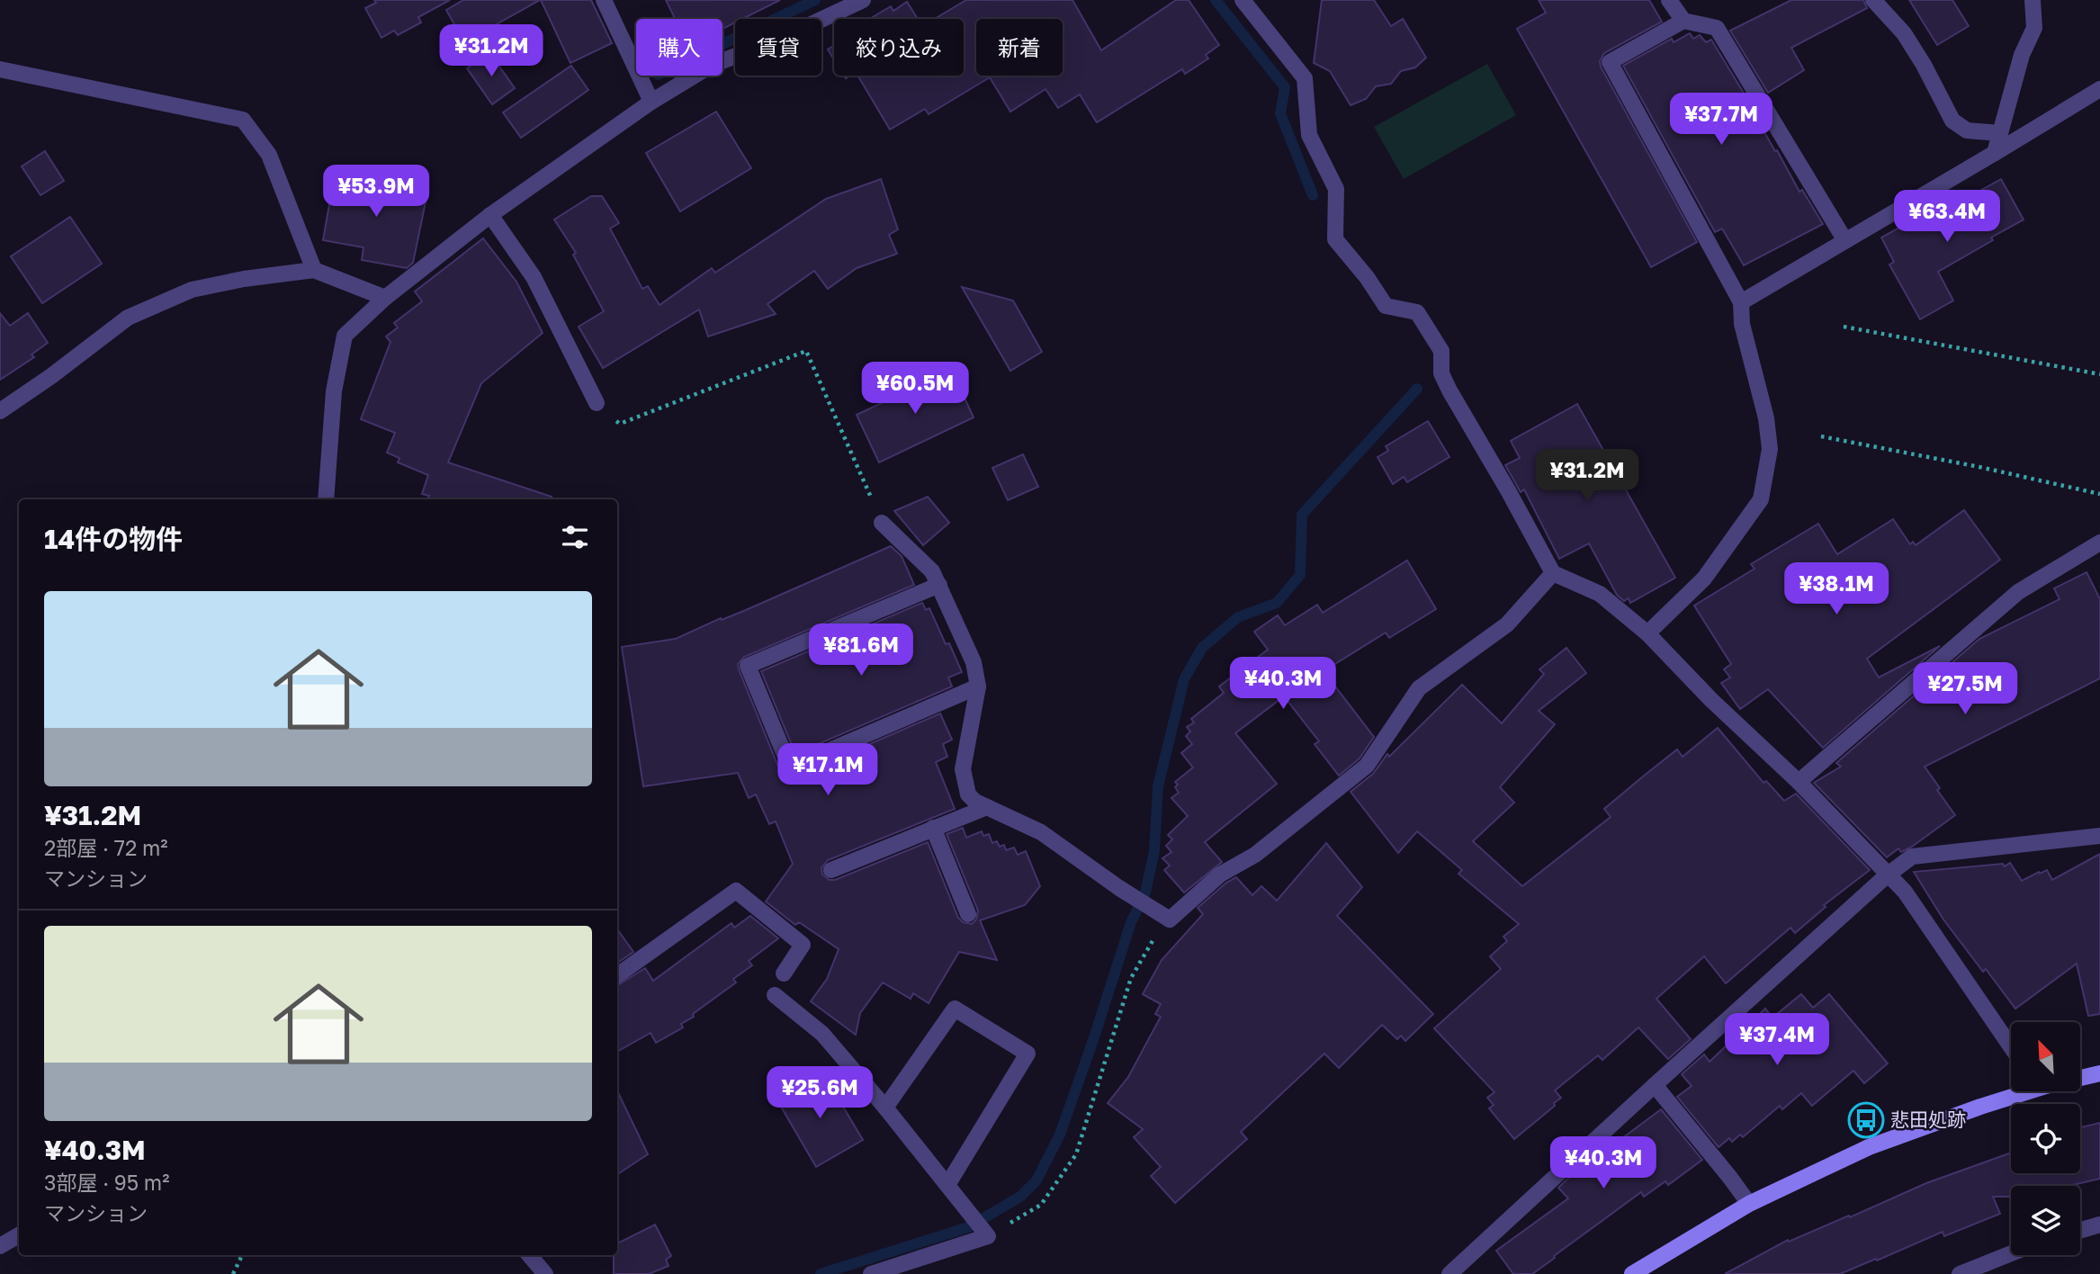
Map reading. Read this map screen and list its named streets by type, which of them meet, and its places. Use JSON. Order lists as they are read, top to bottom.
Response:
{
  "places": {
    "bus stop": ["悲田処跡"]
  },
  "north": "top left",
  "page": {
    "chip": [
      "購入",
      "賃貸",
      "絞り込み",
      "新着"
    ],
    "price": [
      "¥31.2M",
      "¥37.7M",
      "¥53.9M",
      "¥63.4M",
      "¥60.5M",
      "¥31.2M",
      "¥38.1M",
      "¥81.6M",
      "¥40.3M",
      "¥27.5M",
      "¥17.1M",
      "¥37.4M",
      "¥25.6M",
      "¥40.3M"
    ],
    "heading": "14件の物件",
    "list": [
      {
        "name": "¥31.2M",
        "note": "2部屋 · 72 m² · マンション"
      },
      {
        "name": "¥40.3M",
        "note": "3部屋 · 95 m² · マンション"
      }
    ]
  }
}
